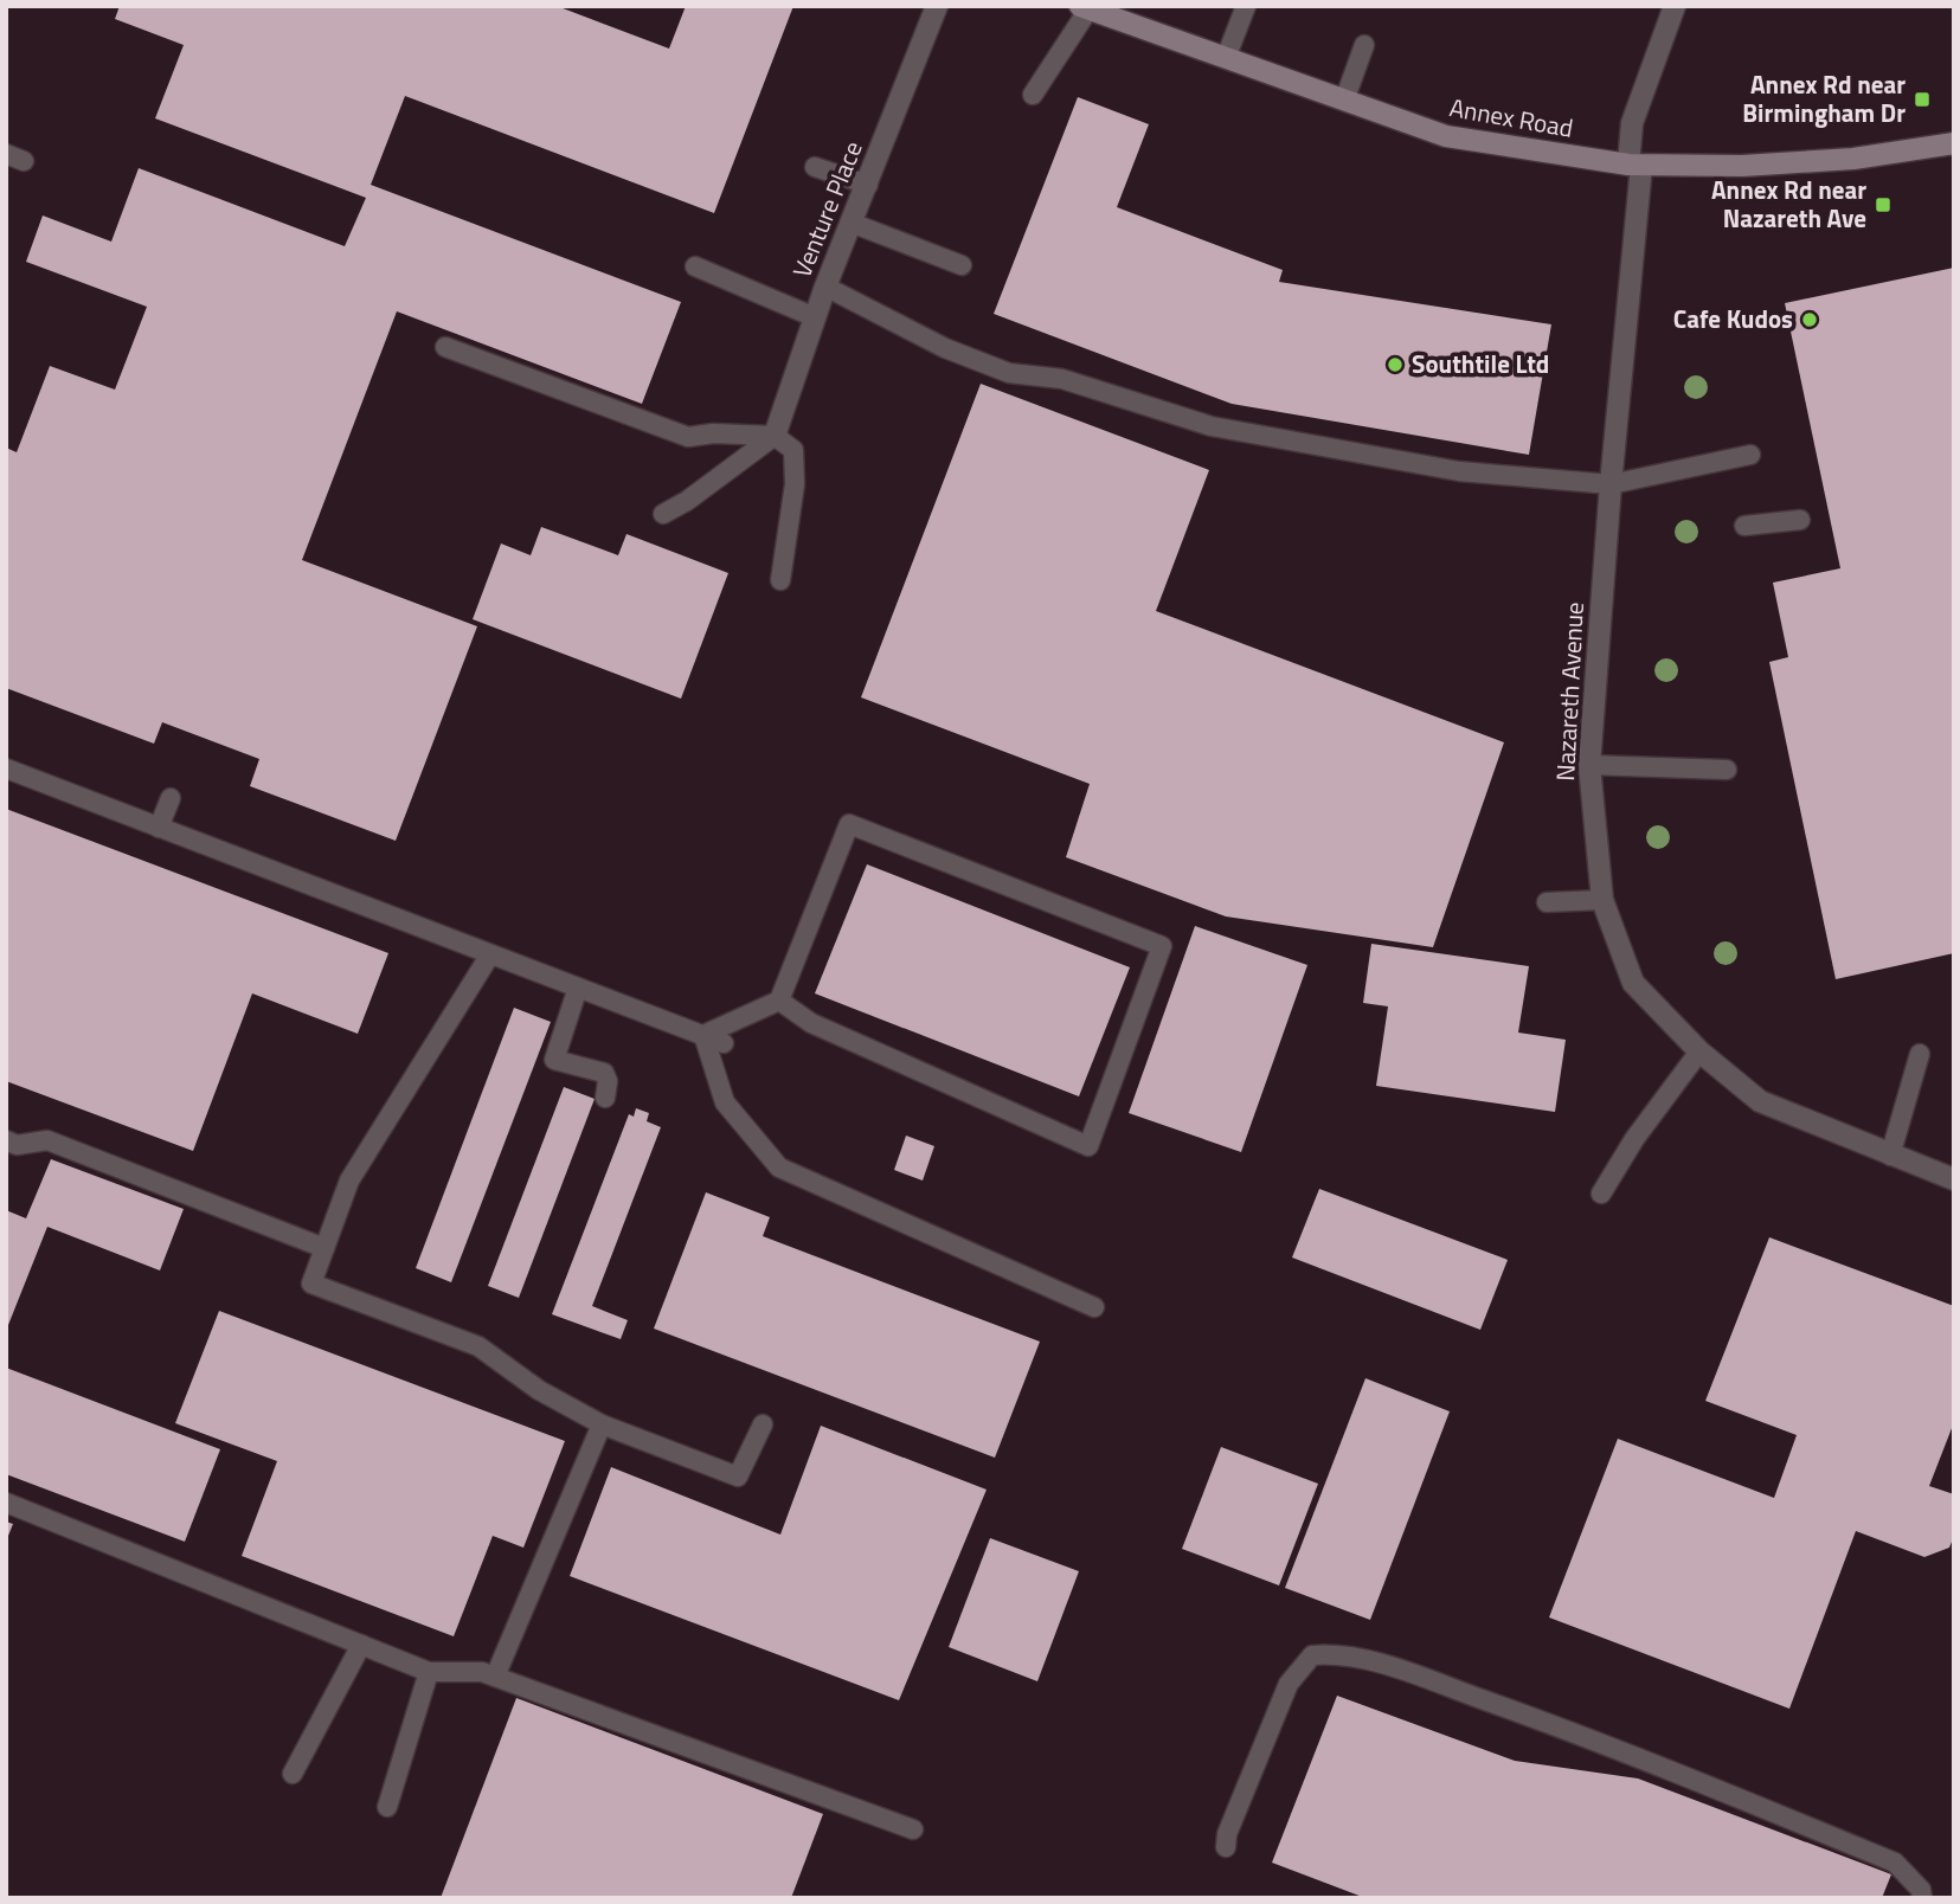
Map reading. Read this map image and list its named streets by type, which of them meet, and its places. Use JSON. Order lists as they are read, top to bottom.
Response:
{
  "streets": {
    "street": ["Annex Road", "Venture Place", "Nazareth Avenue"]
  },
  "crossings": [
    ["Annex Road", "Nazareth Avenue"]
  ],
  "places": {
    "transit": ["Annex Rd near Birmingham Dr", "Annex Rd near Nazareth Ave"],
    "other": ["Cafe Kudos", "Southtile Ltd"]
  }
}
